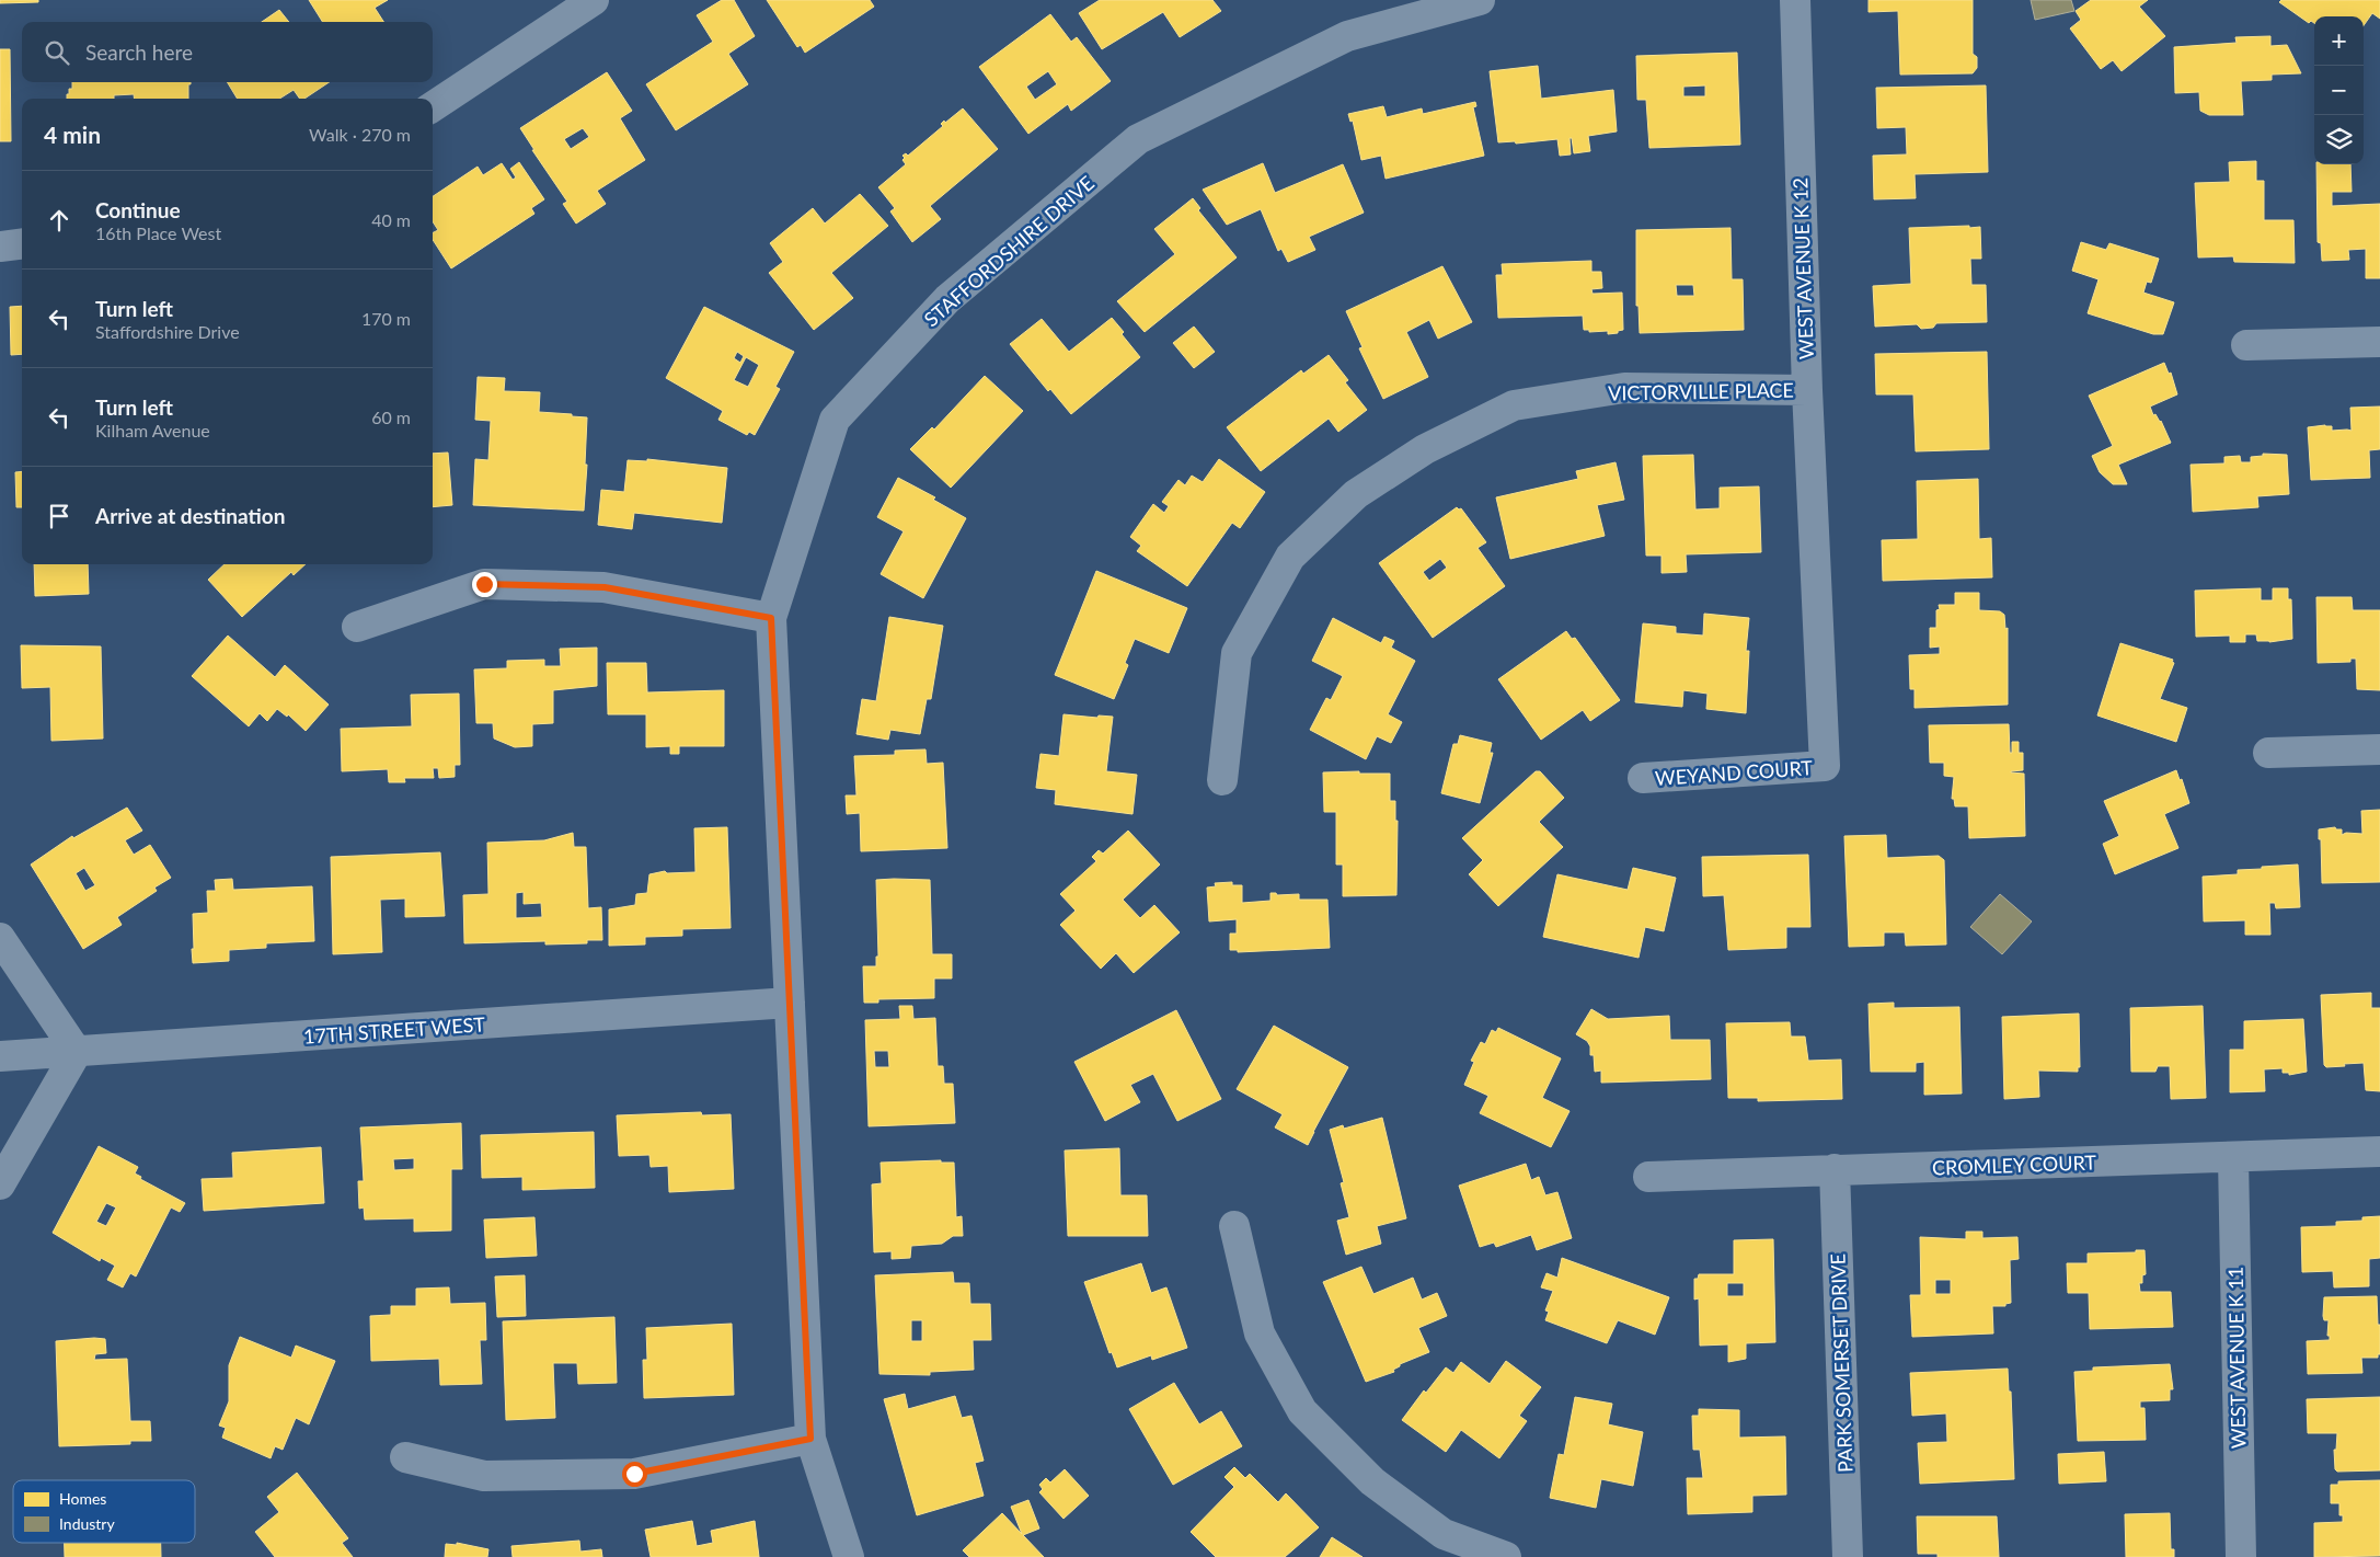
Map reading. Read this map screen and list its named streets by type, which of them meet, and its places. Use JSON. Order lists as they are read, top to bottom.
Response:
{
  "streets": {
    "street": [
      "STAFFORDSHIRE DRIVE",
      "WEST AVENUE K 12",
      "VICTORVILLE PLACE",
      "WEYAND COURT",
      "17TH STREET WEST",
      "CROMLEY COURT",
      "WEST AVENUE K 11",
      "PARK SOMERSET DRIVE"
    ]
  },
  "crossings": [
    ["STAFFORDSHIRE DRIVE", "17TH STREET WEST"],
    ["WEST AVENUE K 12", "VICTORVILLE PLACE"],
    ["WEST AVENUE K 12", "WEYAND COURT"],
    ["CROMLEY COURT", "WEST AVENUE K 11"],
    ["CROMLEY COURT", "PARK SOMERSET DRIVE"]
  ],
  "legend": ["Homes", "Industry"],
  "page": {
    "map_buttons": ["+", "−"],
    "search": "Search here",
    "heading": ["4 min", "Walk · 270 m"],
    "list": [
      ["Continue", "16th Place West", "40 m"],
      ["Turn left", "Staffordshire Drive", "170 m"],
      ["Turn left", "Kilham Avenue", "60 m"],
      "Arrive at destination"
    ]
  }
}
